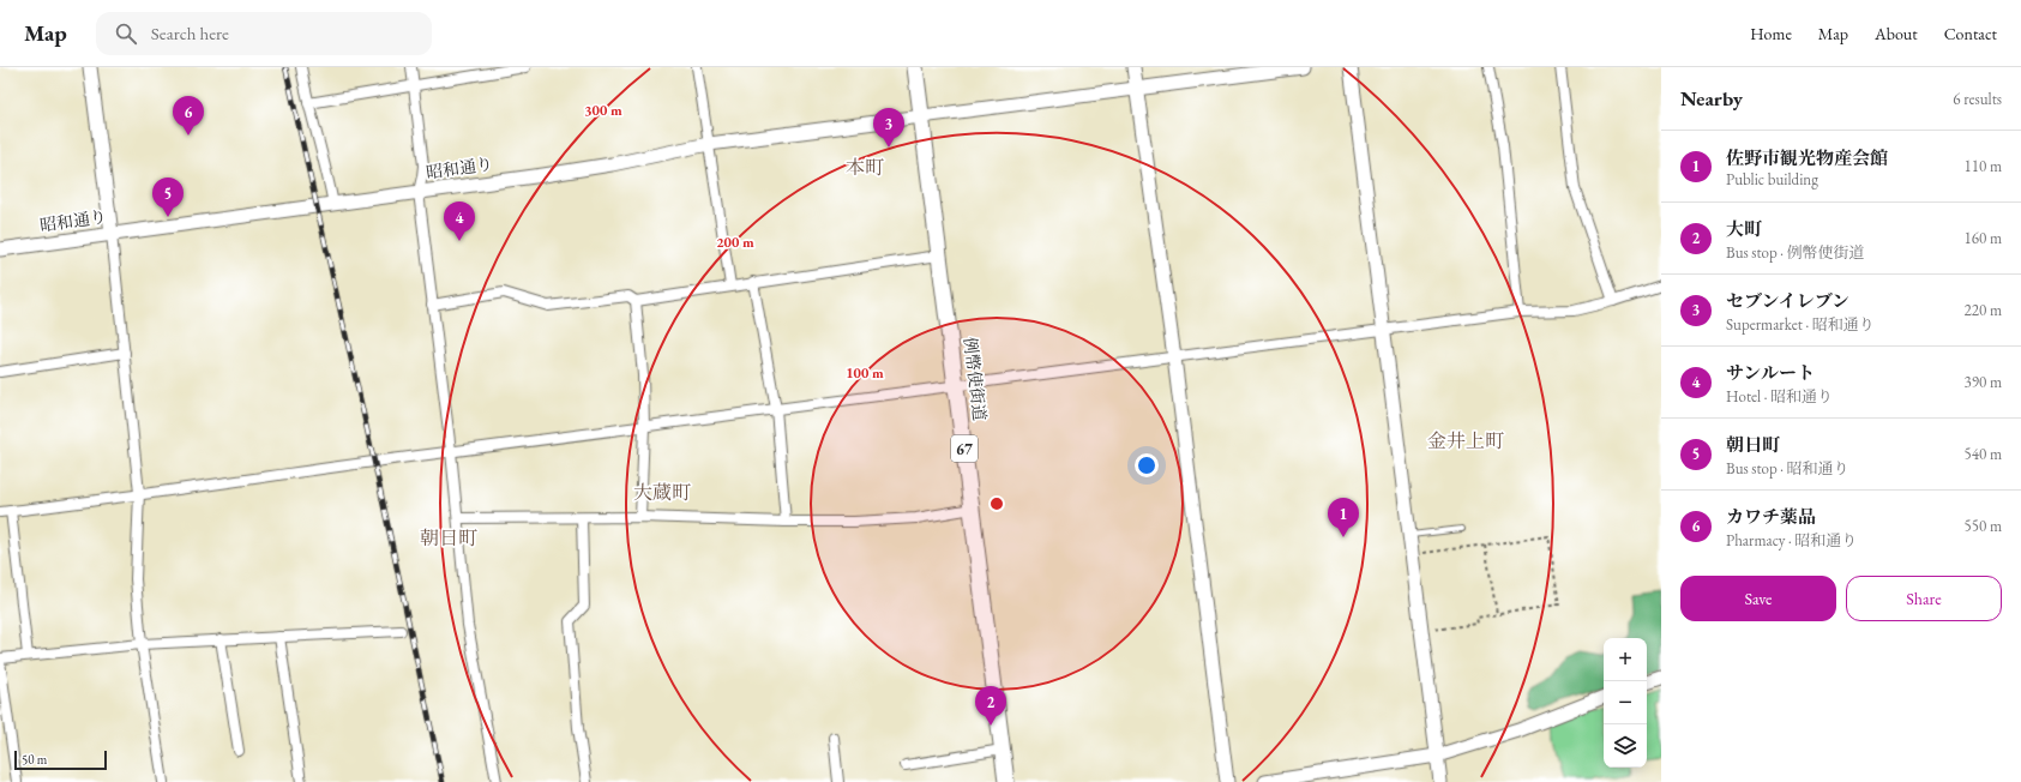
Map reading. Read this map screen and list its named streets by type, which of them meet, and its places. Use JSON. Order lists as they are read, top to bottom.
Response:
{
  "streets": {
    "main road": ["例幣使街道", "67"],
    "street": ["昭和通り"]
  },
  "crossings": [
    ["昭和通り", "例幣使街道"]
  ],
  "districts": [
    "本町",
    "金井上町",
    "大蔵町",
    "朝日町"
  ],
  "scale_bar": "50 m",
  "page": {
    "header": "Map",
    "search": "Search here",
    "nav": [
      "Home",
      "Map",
      "About",
      "Contact"
    ],
    "heading": ["Nearby", "6 results"],
    "pins": [
      "6",
      "3",
      "5",
      "4",
      "1",
      "2"
    ],
    "list": [
      {
        "mark": "1",
        "name": "佐野市観光物産会館",
        "note": "Public building",
        "value": "110 m"
      },
      {
        "mark": "2",
        "name": "大町",
        "note": "Bus stop · 例幣使街道",
        "value": "160 m"
      },
      {
        "mark": "3",
        "name": "セブンイレブン",
        "note": "Supermarket · 昭和通り",
        "value": "220 m"
      },
      {
        "mark": "4",
        "name": "サンルート",
        "note": "Hotel · 昭和通り",
        "value": "390 m"
      },
      {
        "mark": "5",
        "name": "朝日町",
        "note": "Bus stop · 昭和通り",
        "value": "540 m"
      },
      {
        "mark": "6",
        "name": "カワチ薬品",
        "note": "Pharmacy · 昭和通り",
        "value": "550 m"
      }
    ],
    "buttons": ["Save", "Share"],
    "map_buttons": ["+", "−"],
    "scale": "50 m"
  },
  "rings": ["300 m", "200 m", "100 m"]
}
